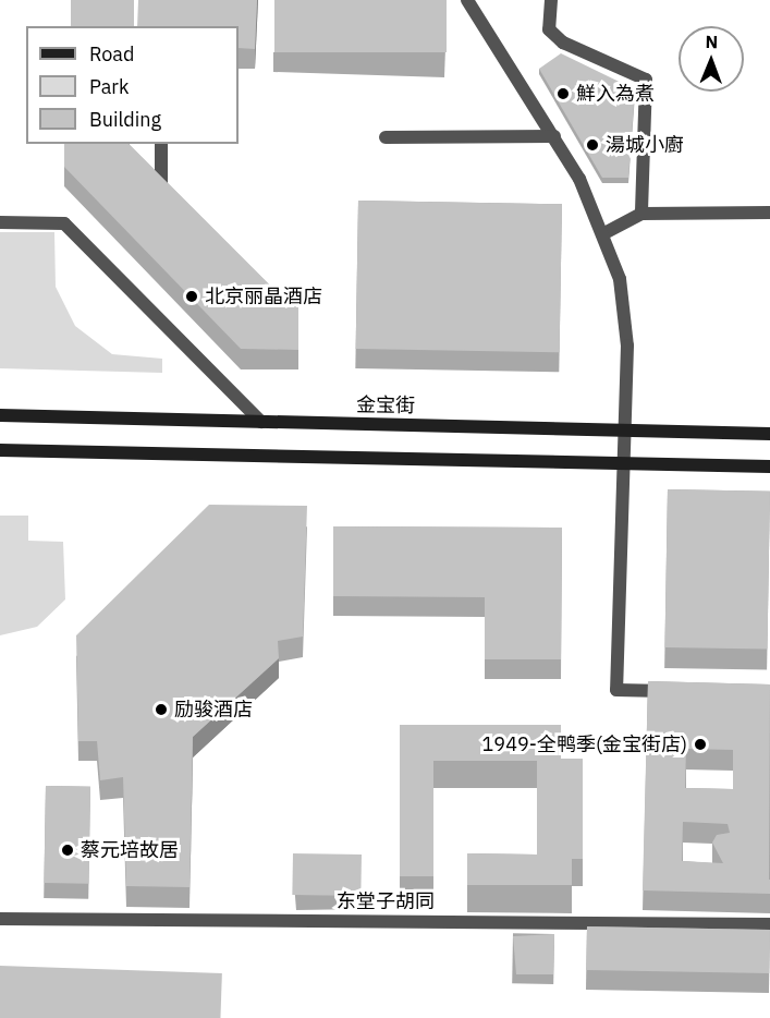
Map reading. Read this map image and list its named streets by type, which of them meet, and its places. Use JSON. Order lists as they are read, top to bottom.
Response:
{
  "streets": {
    "main road": ["金宝街"],
    "street": ["东堂子胡同"]
  },
  "places": [
    "鮮入為煮",
    "湯城小廚",
    "北京丽晶酒店",
    "励骏酒店",
    "1949-全鸭季(金宝街店)",
    "蔡元培故居"
  ],
  "legend": ["Road", "Park", "Building"],
  "north": "top"
}
